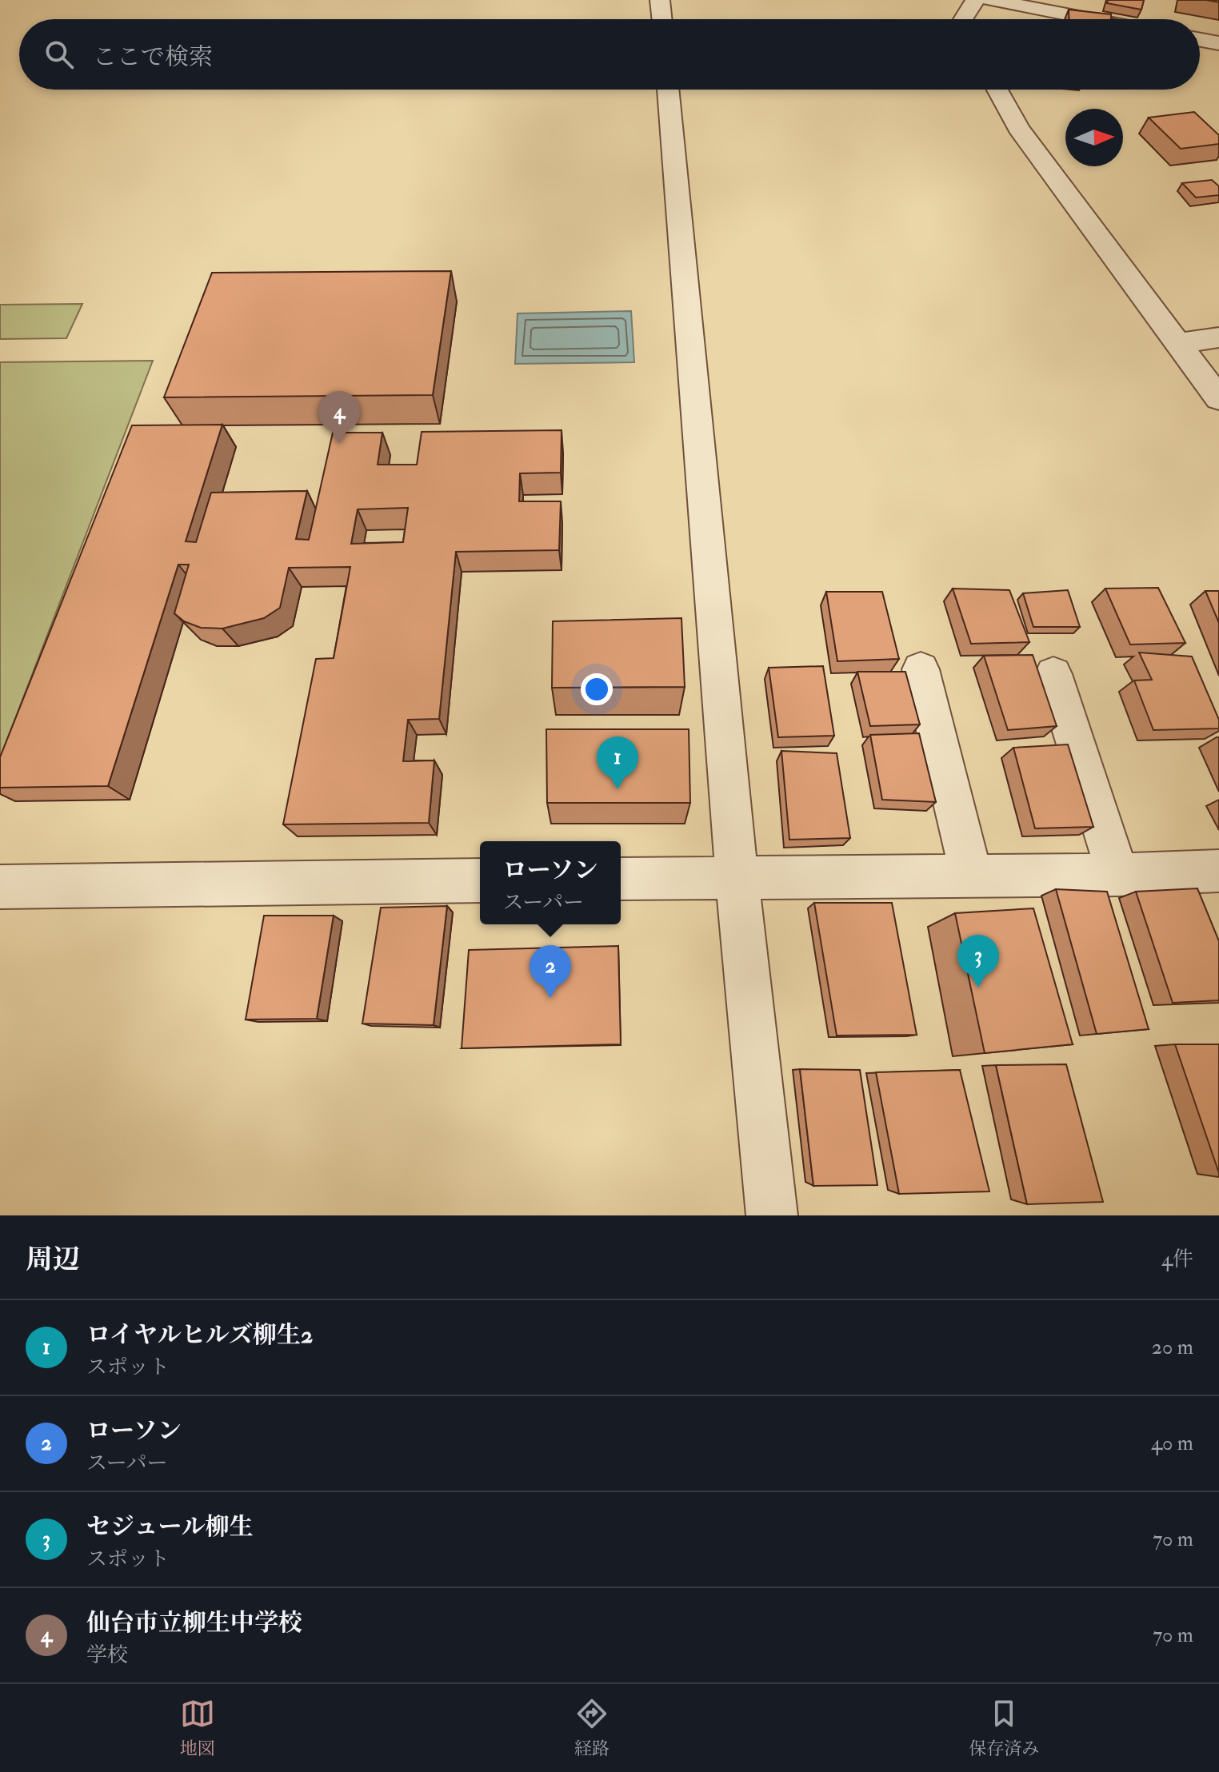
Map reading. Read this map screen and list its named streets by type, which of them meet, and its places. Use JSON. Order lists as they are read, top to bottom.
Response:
{
  "north": "right",
  "page": {
    "search": "ここで検索",
    "pins": [
      "4",
      "1",
      "3",
      "2"
    ],
    "popup": ["ローソン", "スーパー"],
    "heading": ["周辺", "4件"],
    "list": [
      {
        "mark": "1",
        "name": "ロイヤルヒルズ柳生2",
        "note": "スポット",
        "value": "20 m"
      },
      {
        "mark": "2",
        "name": "ローソン",
        "note": "スーパー",
        "value": "40 m"
      },
      {
        "mark": "3",
        "name": "セジュール柳生",
        "note": "スポット",
        "value": "70 m"
      },
      {
        "mark": "4",
        "name": "仙台市立柳生中学校",
        "note": "学校",
        "value": "70 m"
      }
    ],
    "nav": ["地図", "経路", "保存済み"]
  }
}
